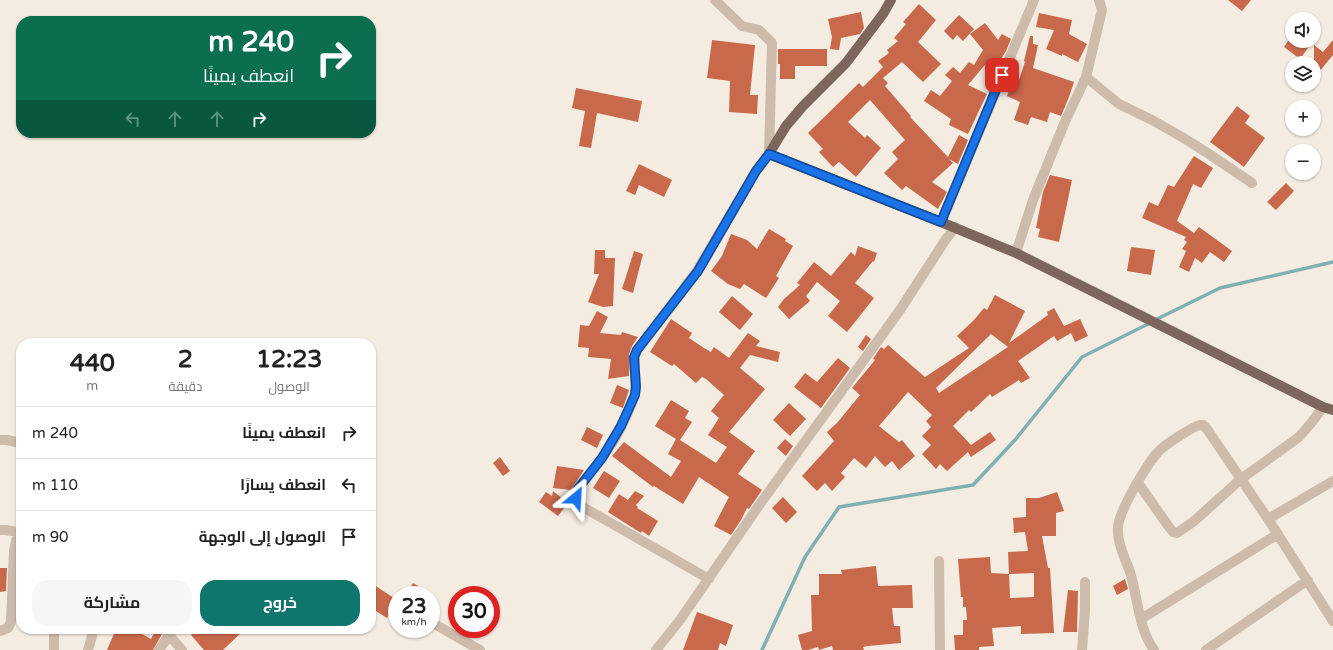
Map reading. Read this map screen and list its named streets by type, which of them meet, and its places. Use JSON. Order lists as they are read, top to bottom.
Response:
{
  "page": {
    "map_buttons": ["+", "−"],
    "turn": ["240 m", "انعطف يمينًا"],
    "eta": [
      "12:23",
      "الوصول",
      "2",
      "دقيقة",
      "440",
      "m"
    ],
    "list": [
      {
        "name": "انعطف يمينًا",
        "value": "240 m"
      },
      {
        "name": "انعطف يسارًا",
        "value": "110 m"
      },
      {
        "name": "الوصول إلى الوجهة",
        "value": "90 m"
      }
    ],
    "buttons": ["خروج", "مشاركة"],
    "speed": "23 km/h",
    "limit": "30"
  }
}
